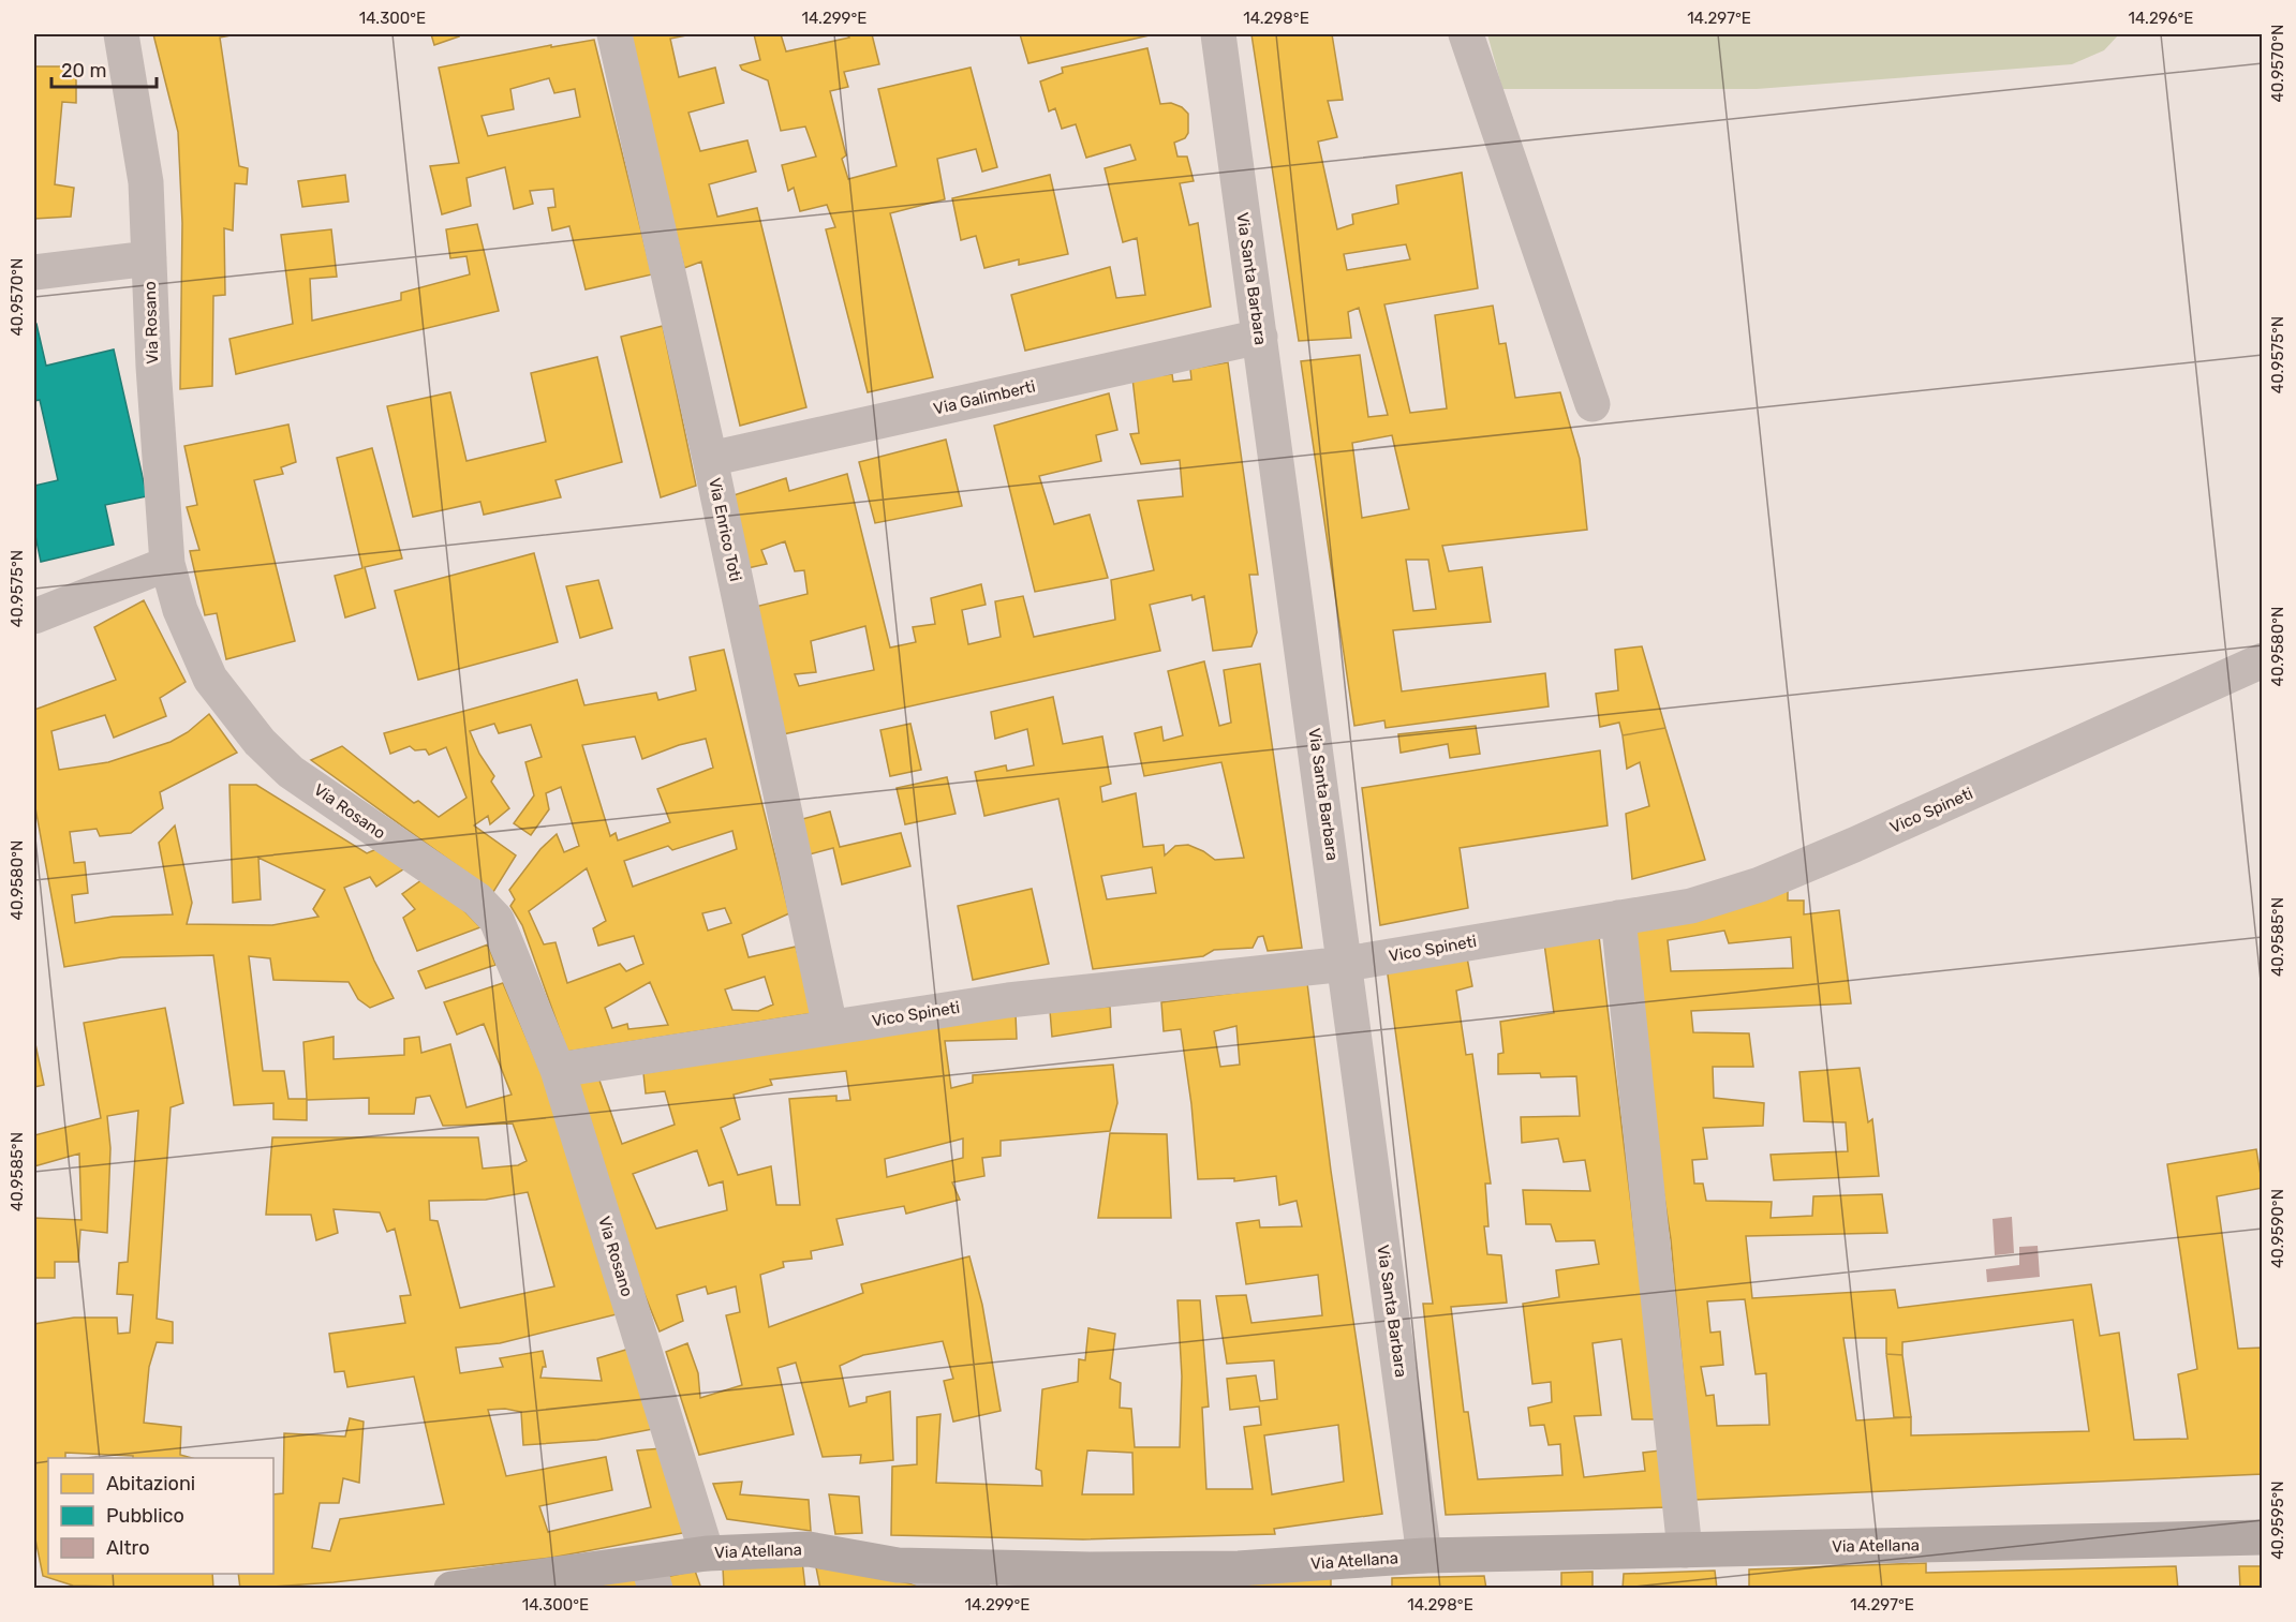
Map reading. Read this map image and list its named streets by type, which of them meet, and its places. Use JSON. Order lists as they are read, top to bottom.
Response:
{
  "streets": {
    "main road": ["Via Atellana"],
    "street": [
      "Via Santa Barbara",
      "Via Rosano",
      "Via Galimberti",
      "Via Enrico Toti",
      "Vico Spineti"
    ]
  },
  "crossings": [
    ["Via Santa Barbara", "Via Galimberti"],
    ["Via Santa Barbara", "Vico Spineti"],
    ["Via Santa Barbara", "Via Atellana"],
    ["Via Rosano", "Vico Spineti"],
    ["Via Rosano", "Via Atellana"],
    ["Via Galimberti", "Via Enrico Toti"],
    ["Via Enrico Toti", "Vico Spineti"]
  ],
  "legend": ["Abitazioni", "Pubblico", "Altro"],
  "scale_bar": "20 m",
  "coordinates": [
    "14.300°E",
    "14.299°E",
    "14.298°E",
    "14.297°E",
    "14.296°E",
    "40.9570°N",
    "40.9575°N",
    "40.9580°N",
    "40.9585°N",
    "40.9590°N",
    "40.9595°N"
  ]
}
